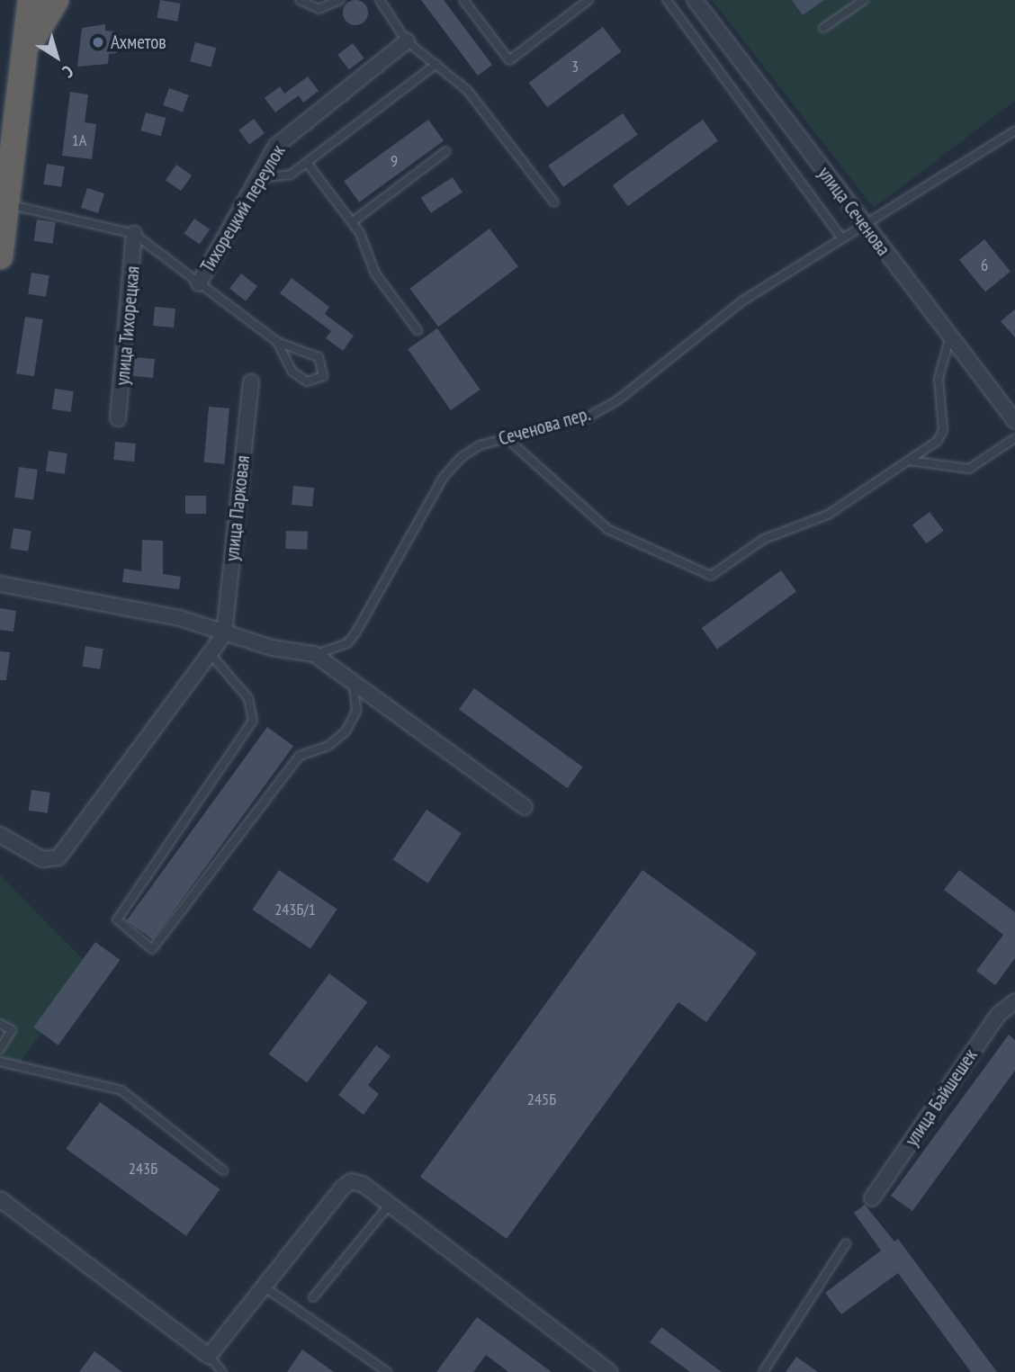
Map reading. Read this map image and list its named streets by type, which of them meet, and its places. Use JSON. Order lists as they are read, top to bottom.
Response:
{
  "streets": {
    "street": [
      "Тихорецкий переулок",
      "улица Сеченова",
      "улица Тихорецкая",
      "улица Парковая",
      "улица Байшешек"
    ],
    "lane": ["Сеченова пер."]
  },
  "crossings": [
    ["улица Сеченова", "Сеченова пер."]
  ],
  "places": ["Ахметов"],
  "house_numbers": [
    "3",
    "1А",
    "9",
    "6",
    "243Б/1",
    "245Б",
    "243Б"
  ],
  "north": "bottom right"
}
